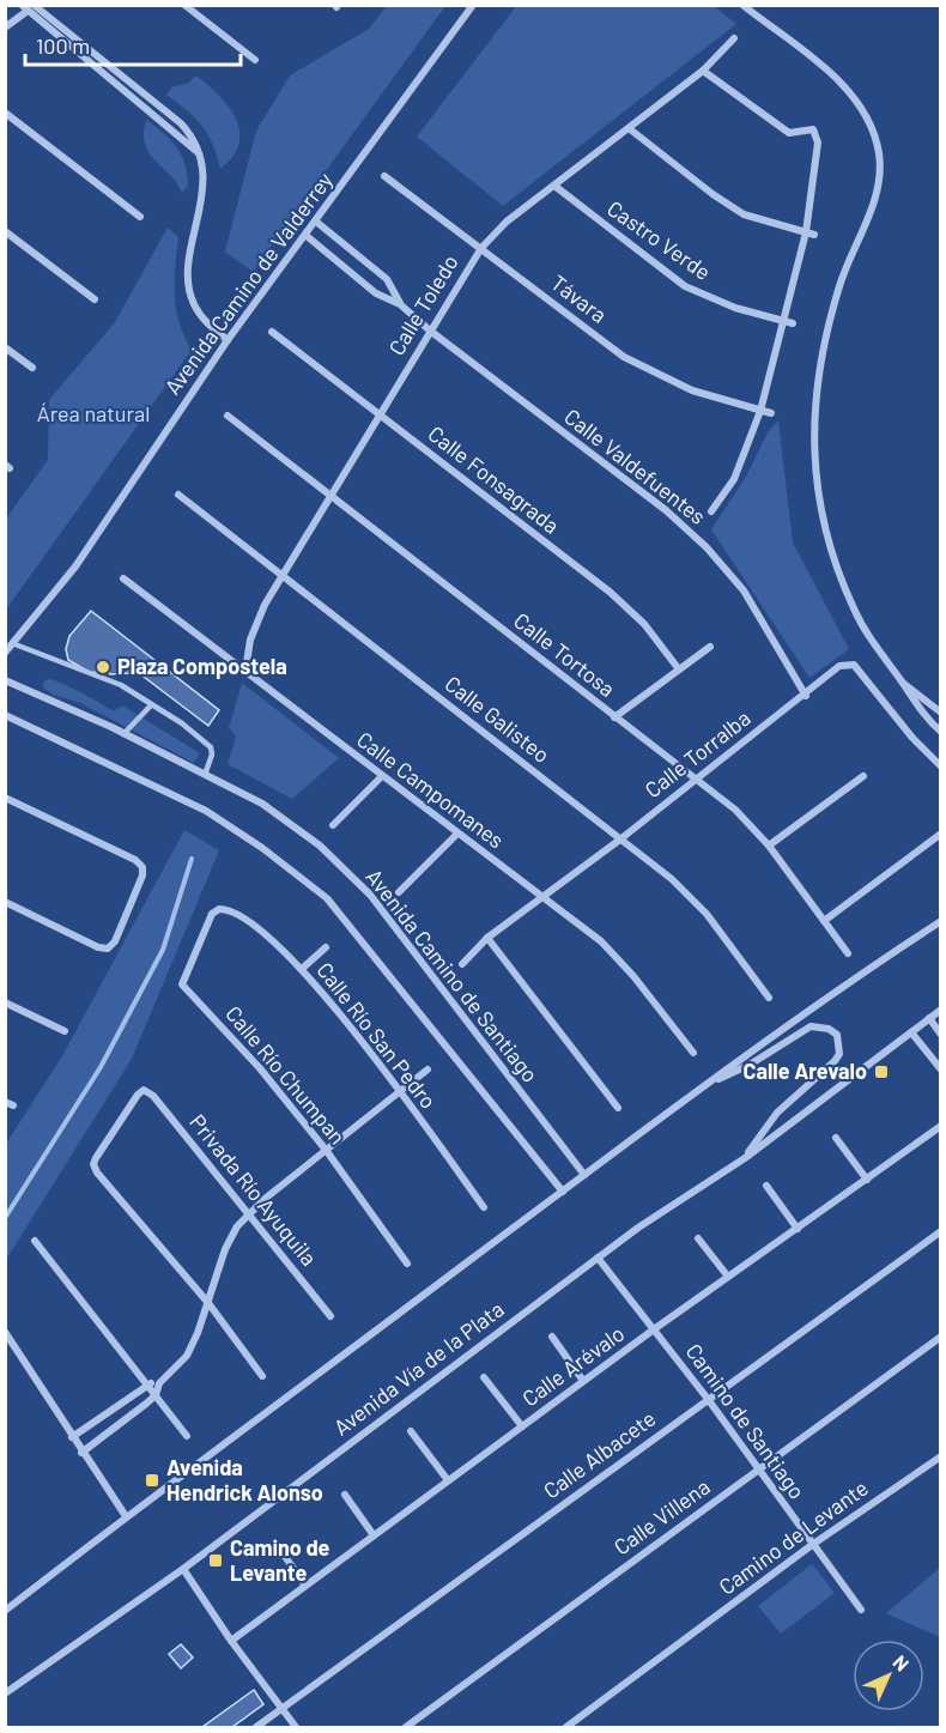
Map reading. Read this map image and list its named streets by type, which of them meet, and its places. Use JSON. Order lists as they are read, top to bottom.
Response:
{
  "streets": {
    "street": [
      "Castro Verde",
      "Avenida Camino de Valderrey",
      "Távara",
      "Calle Toledo",
      "Calle Valdefuentes",
      "Calle Fonsagrada",
      "Calle Tortosa",
      "Calle Galisteo",
      "Calle Torralba",
      "Calle Campomanes",
      "Avenida Camino de Santiago",
      "Calle Río San Pedro",
      "Calle Río Chumpan",
      "Privada Río Ayuquila",
      "Calle Arévalo",
      "Avenida Vía de la Plata",
      "Camino de Santiago",
      "Calle Albacete",
      "Calle Villena",
      "Camino de Levante"
    ]
  },
  "crossings": [
    ["Castro Verde", "Calle Toledo"],
    ["Avenida Camino de Valderrey", "Calle Valdefuentes"],
    ["Távara", "Calle Toledo"],
    ["Calle Toledo", "Calle Valdefuentes"],
    ["Calle Toledo", "Calle Fonsagrada"],
    ["Calle Toledo", "Calle Tortosa"],
    ["Calle Toledo", "Calle Galisteo"],
    ["Calle Toledo", "Calle Campomanes"],
    ["Calle Valdefuentes", "Calle Torralba"],
    ["Calle Tortosa", "Calle Torralba"],
    ["Calle Galisteo", "Calle Torralba"],
    ["Calle Torralba", "Calle Campomanes"],
    ["Avenida Camino de Santiago", "Avenida Vía de la Plata"],
    ["Calle Río San Pedro", "Calle Río Chumpan"],
    ["Calle Arévalo", "Camino de Santiago"],
    ["Avenida Vía de la Plata", "Camino de Santiago"],
    ["Camino de Santiago", "Calle Albacete"],
    ["Camino de Santiago", "Calle Villena"],
    ["Camino de Santiago", "Camino de Levante"]
  ],
  "parks": ["Área natural"],
  "places": {
    "other": ["Plaza Compostela"],
    "transit": ["Calle Arevalo", "Avenida Hendrick Alonso", "Camino de Levante"]
  },
  "scale_bar": "100 m",
  "north": "top right"
}
